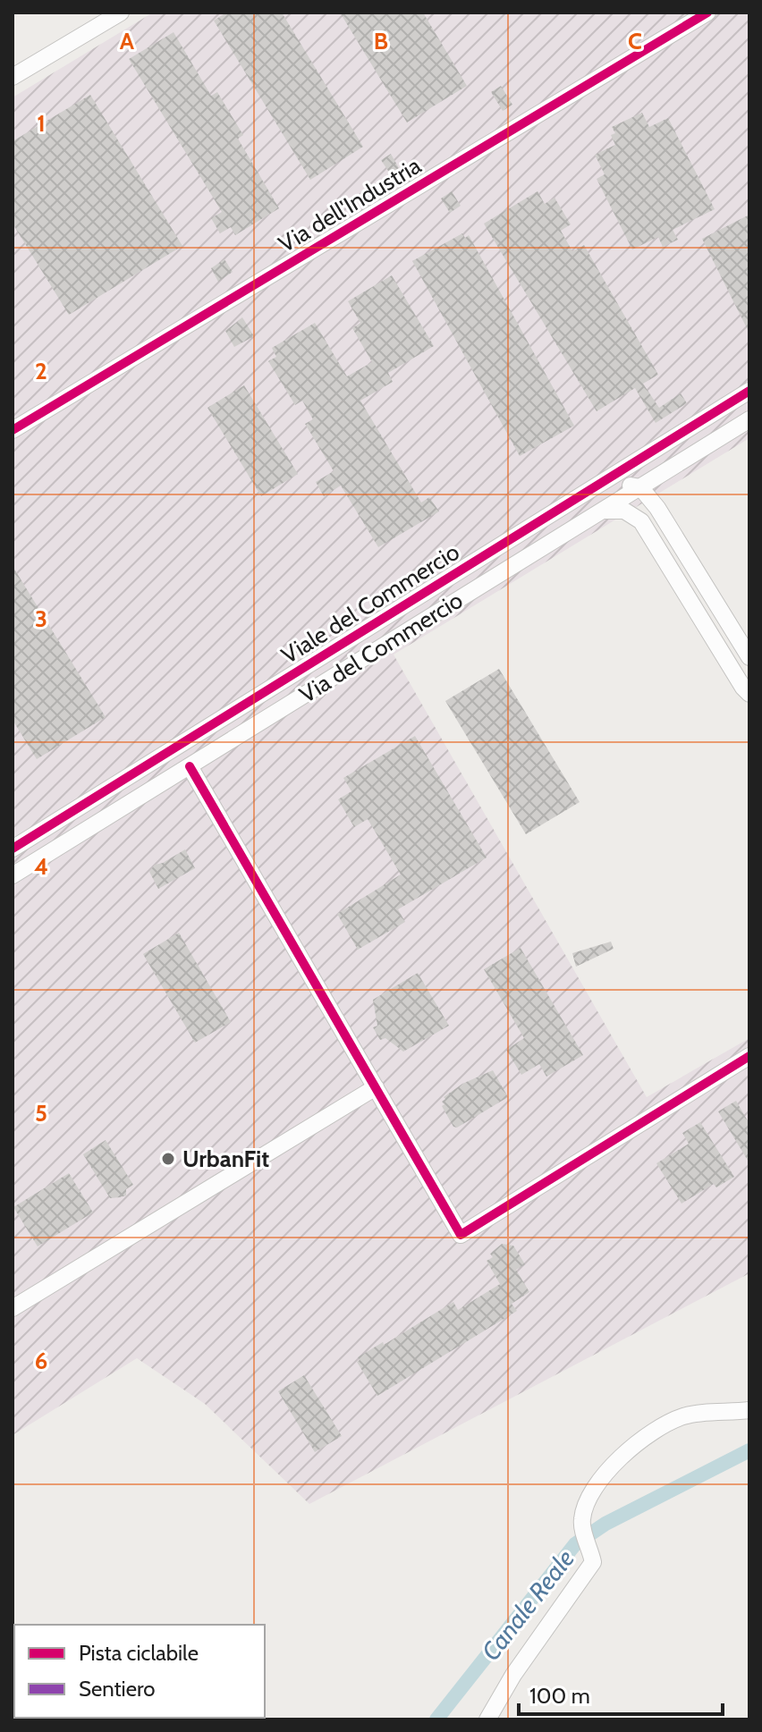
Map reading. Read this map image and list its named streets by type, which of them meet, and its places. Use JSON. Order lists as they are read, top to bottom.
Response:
{
  "streets": {
    "street": ["Via dell'Industria", "Viale del Commercio", "Via del Commercio"]
  },
  "water": ["Canale Reale"],
  "places": ["UrbanFit"],
  "legend": ["Pista ciclabile", "Sentiero"],
  "scale_bar": "100 m",
  "grid": {
    "columns": ["A", "B", "C"],
    "rows": [
      "1",
      "2",
      "3",
      "4",
      "5",
      "6"
    ]
  }
}
